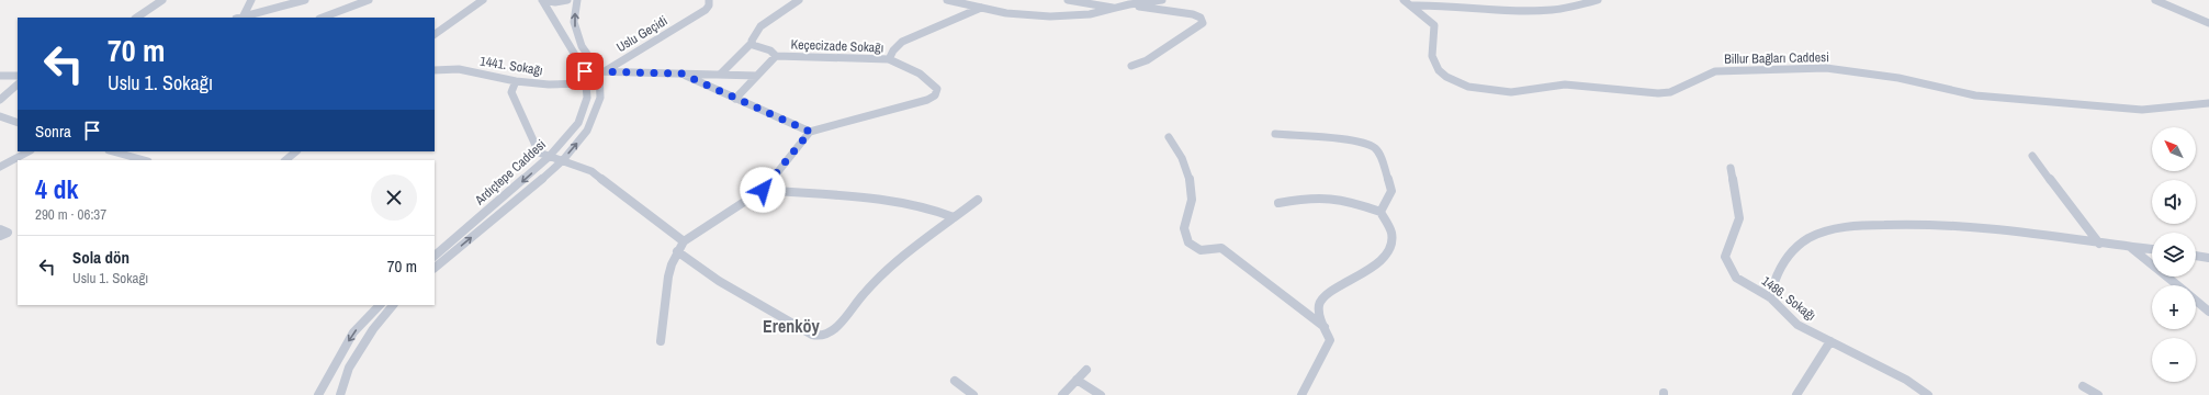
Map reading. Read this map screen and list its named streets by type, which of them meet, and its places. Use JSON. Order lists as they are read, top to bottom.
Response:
{
  "streets": {
    "street": [
      "Uslu Geçidi",
      "Keçecizade Sokağı",
      "Billur Bağları Caddesi",
      "1441. Sokağı",
      "Ardıçtepe Caddesi",
      "1486. Sokağı"
    ]
  },
  "crossings": [
    ["1441. Sokağı", "Ardıçtepe Caddesi"]
  ],
  "districts": ["Erenköy"],
  "north": "top left",
  "page": {
    "turn": ["70 m", "Uslu 1. Sokağı"],
    "then": "Sonra",
    "map_buttons": ["+", "−"],
    "heading": ["4 dk", "290 m · 06:37"],
    "list": [
      {
        "name": "Sola dön",
        "note": "Uslu 1. Sokağı",
        "value": "70 m"
      }
    ]
  }
}
